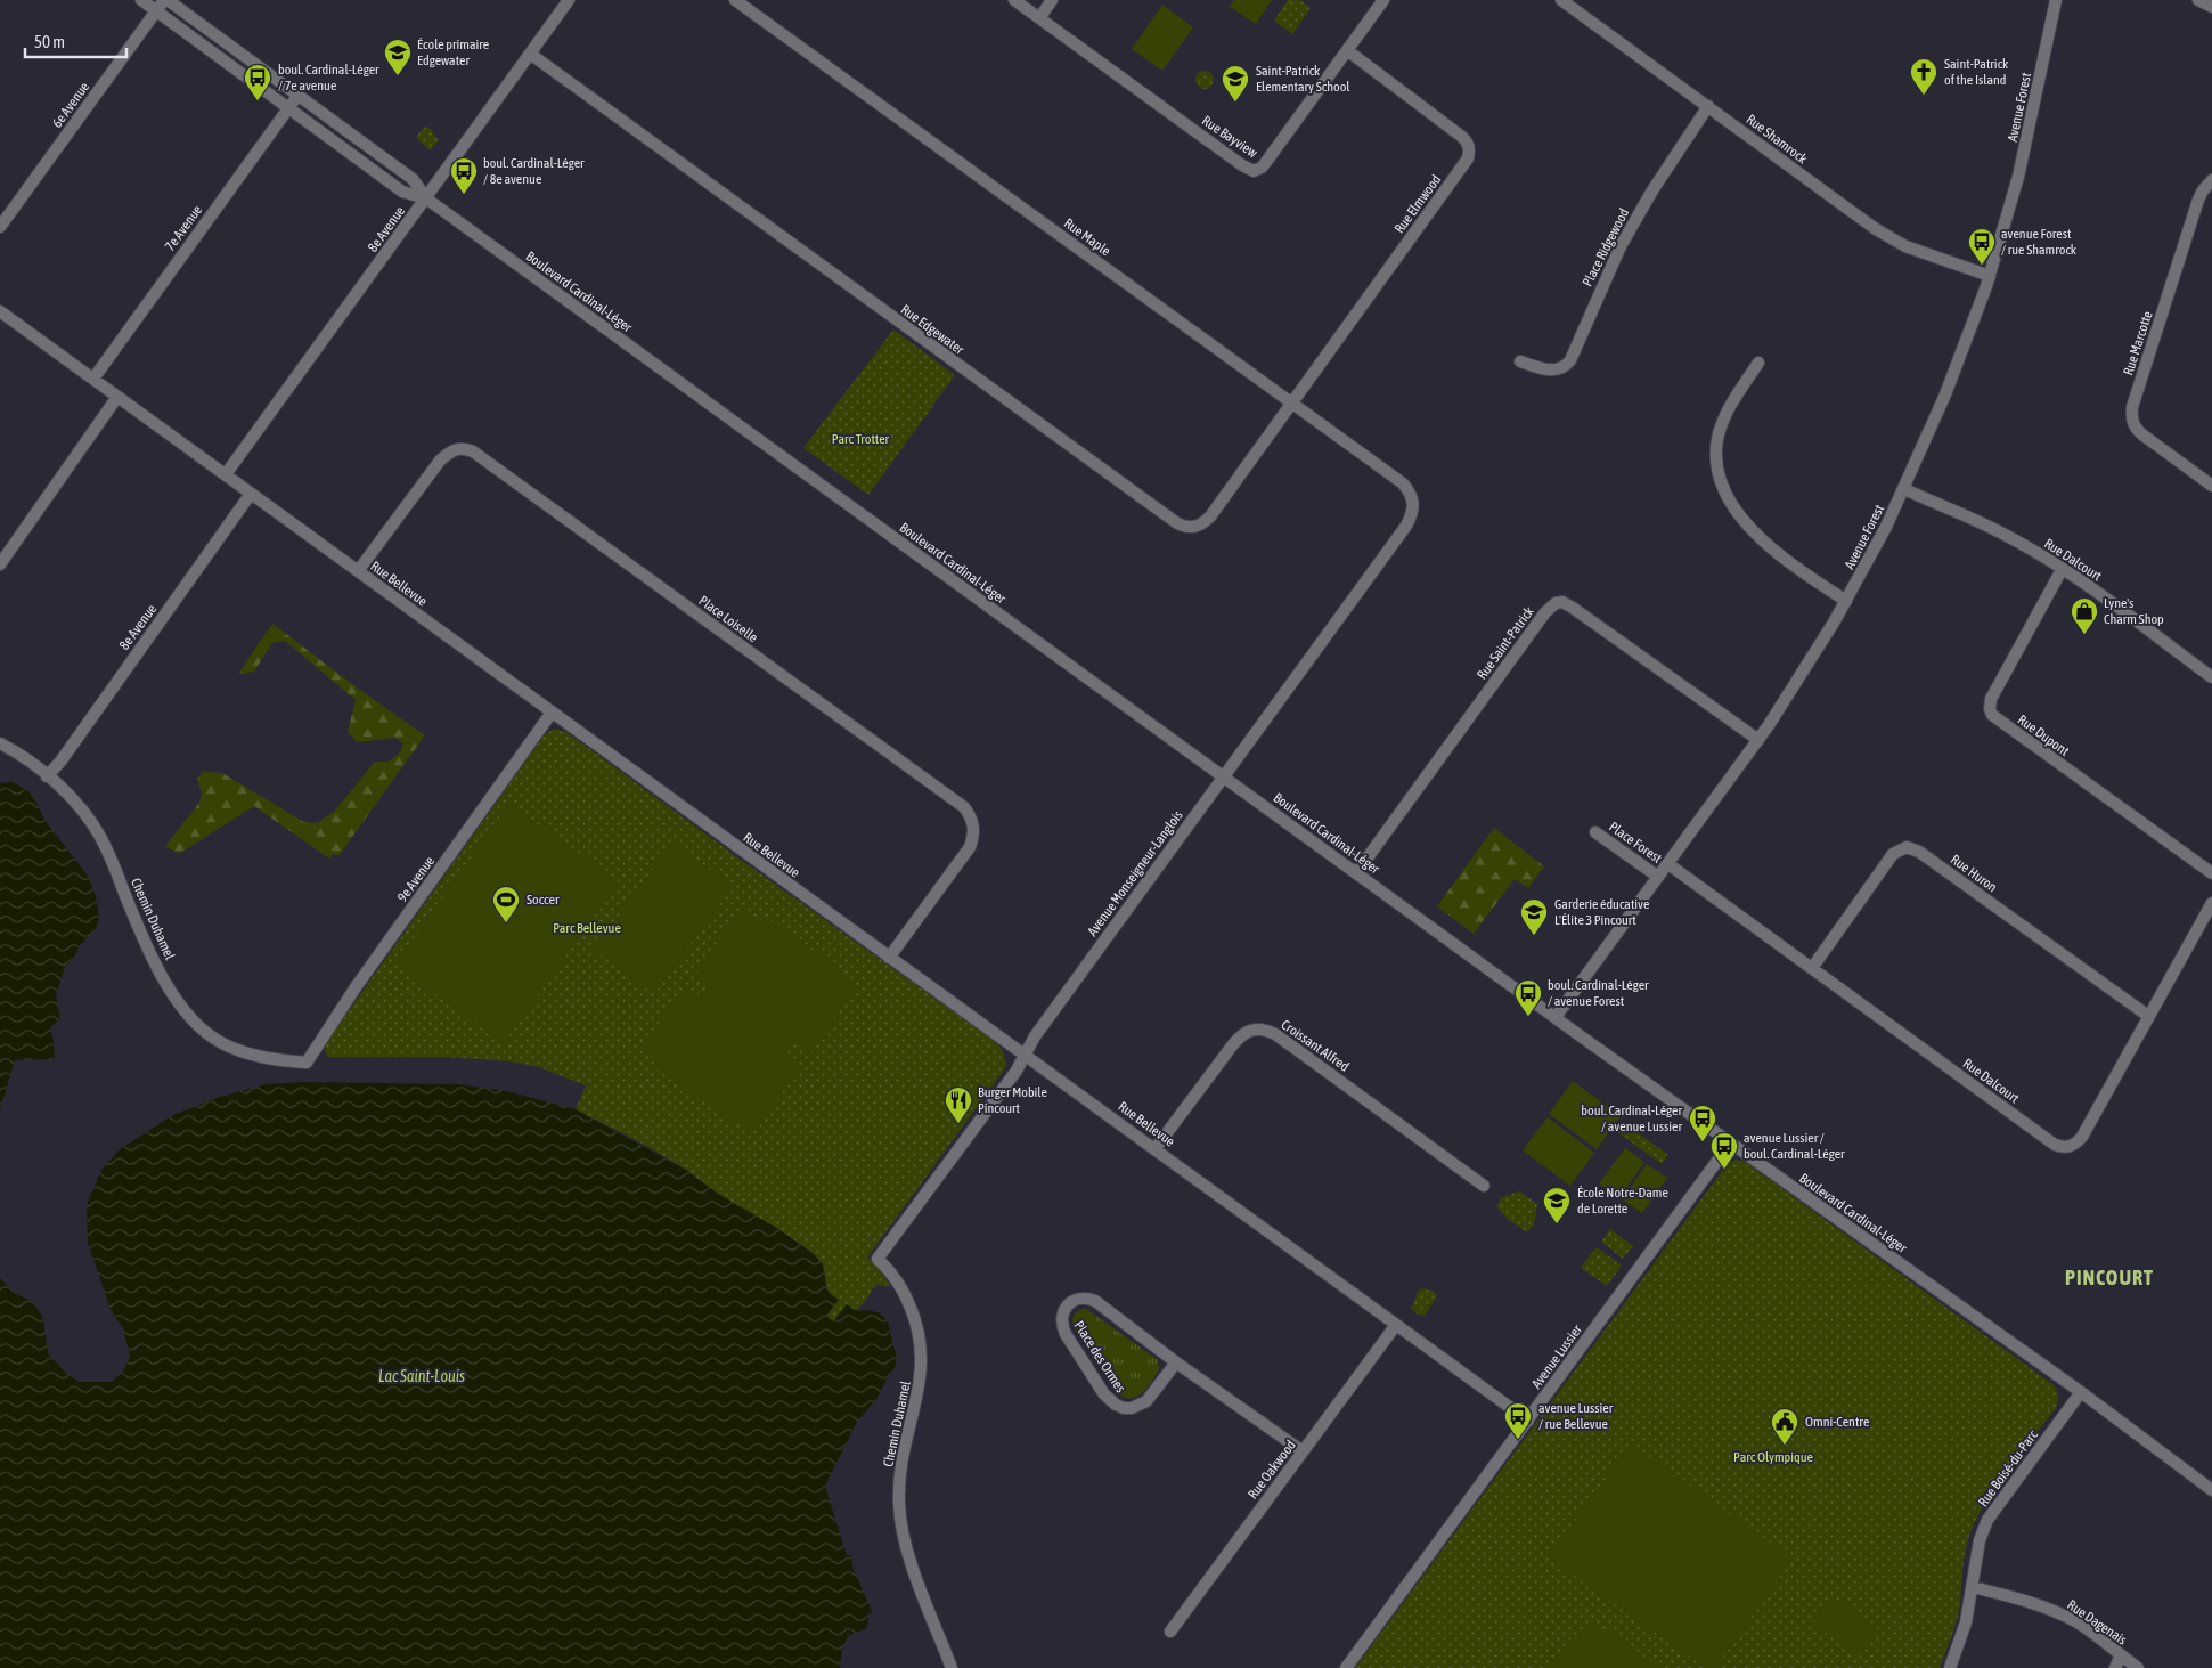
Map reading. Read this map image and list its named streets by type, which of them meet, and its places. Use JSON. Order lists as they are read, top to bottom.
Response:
{
  "streets": {
    "street": [
      "6e Avenue",
      "Avenue Forest",
      "Rue Bayview",
      "Rue Shamrock",
      "Rue Elmwood",
      "7e Avenue",
      "8e Avenue",
      "Rue Maple",
      "Place Ridgewood",
      "Boulevard Cardinal-Léger",
      "Rue Edgewater",
      "Rue Marcotte",
      "Rue Dalcourt",
      "Rue Bellevue",
      "Place Loiselle",
      "Rue Saint-Patrick",
      "Rue Dupont",
      "Place Forest",
      "Avenue Monseigneur-Langlois",
      "Rue Huron",
      "9e Avenue",
      "Chemin Duhamel",
      "Croissant Alfred",
      "Place des Ormes",
      "Avenue Lussier",
      "Rue Boisé-du-Parc",
      "Rue Oakwood",
      "Rue Dagenais"
    ]
  },
  "crossings": [
    ["6e Avenue", "Boulevard Cardinal-Léger"],
    ["Avenue Forest", "Rue Shamrock"],
    ["Avenue Forest", "Boulevard Cardinal-Léger"],
    ["Avenue Forest", "Rue Dalcourt"],
    ["Avenue Forest", "Rue Saint-Patrick"],
    ["Avenue Forest", "Place Forest"],
    ["Rue Bayview", "Rue Elmwood"],
    ["Rue Shamrock", "Place Ridgewood"],
    ["Rue Elmwood", "Rue Maple"],
    ["Rue Elmwood", "Rue Edgewater"],
    ["7e Avenue", "Boulevard Cardinal-Léger"],
    ["7e Avenue", "Rue Bellevue"],
    ["8e Avenue", "Boulevard Cardinal-Léger"],
    ["8e Avenue", "Rue Edgewater"],
    ["8e Avenue", "Rue Bellevue"],
    ["8e Avenue", "Chemin Duhamel"],
    ["Rue Maple", "Rue Edgewater"],
    ["Rue Maple", "Avenue Monseigneur-Langlois"],
    ["Boulevard Cardinal-Léger", "Rue Saint-Patrick"],
    ["Boulevard Cardinal-Léger", "Avenue Monseigneur-Langlois"],
    ["Boulevard Cardinal-Léger", "Avenue Lussier"],
    ["Boulevard Cardinal-Léger", "Rue Boisé-du-Parc"],
    ["Rue Dalcourt", "Rue Dupont"],
    ["Rue Dalcourt", "Rue Huron"],
    ["Rue Bellevue", "Place Loiselle"],
    ["Rue Bellevue", "Avenue Monseigneur-Langlois"],
    ["Rue Bellevue", "9e Avenue"],
    ["Rue Bellevue", "Croissant Alfred"],
    ["Rue Bellevue", "Avenue Lussier"],
    ["Rue Bellevue", "Rue Oakwood"],
    ["Avenue Monseigneur-Langlois", "Chemin Duhamel"],
    ["9e Avenue", "Chemin Duhamel"],
    ["Place des Ormes", "Rue Oakwood"],
    ["Rue Boisé-du-Parc", "Rue Dagenais"]
  ],
  "districts": ["PINCOURT"],
  "water": ["Lac Saint-Louis"],
  "parks": ["Parc Trotter", "Parc Bellevue", "Parc Olympique"],
  "places": {
    "school or university": [
      "École primaire Edgewater",
      "Saint-Patrick Elementary School",
      "Garderie éducative L'Élite 3 Pincourt",
      "École Notre-Dame de Lorette"
    ],
    "church": ["Saint-Patrick of the Island"],
    "bus stop": [
      "boul. Cardinal-Léger / 7e avenue",
      "boul. Cardinal-Léger / 8e avenue",
      "avenue Forest / rue Shamrock",
      "boul. Cardinal-Léger / avenue Forest",
      "boul. Cardinal-Léger / avenue Lussier",
      "avenue Lussier / boul. Cardinal-Léger",
      "avenue Lussier / rue Bellevue"
    ],
    "shop": ["Lyne's Charm Shop"],
    "sports": ["Soccer"],
    "restaurant": ["Burger Mobile Pincourt"],
    "public building": ["Omni-Centre"]
  },
  "scale_bar": "50 m"
}
